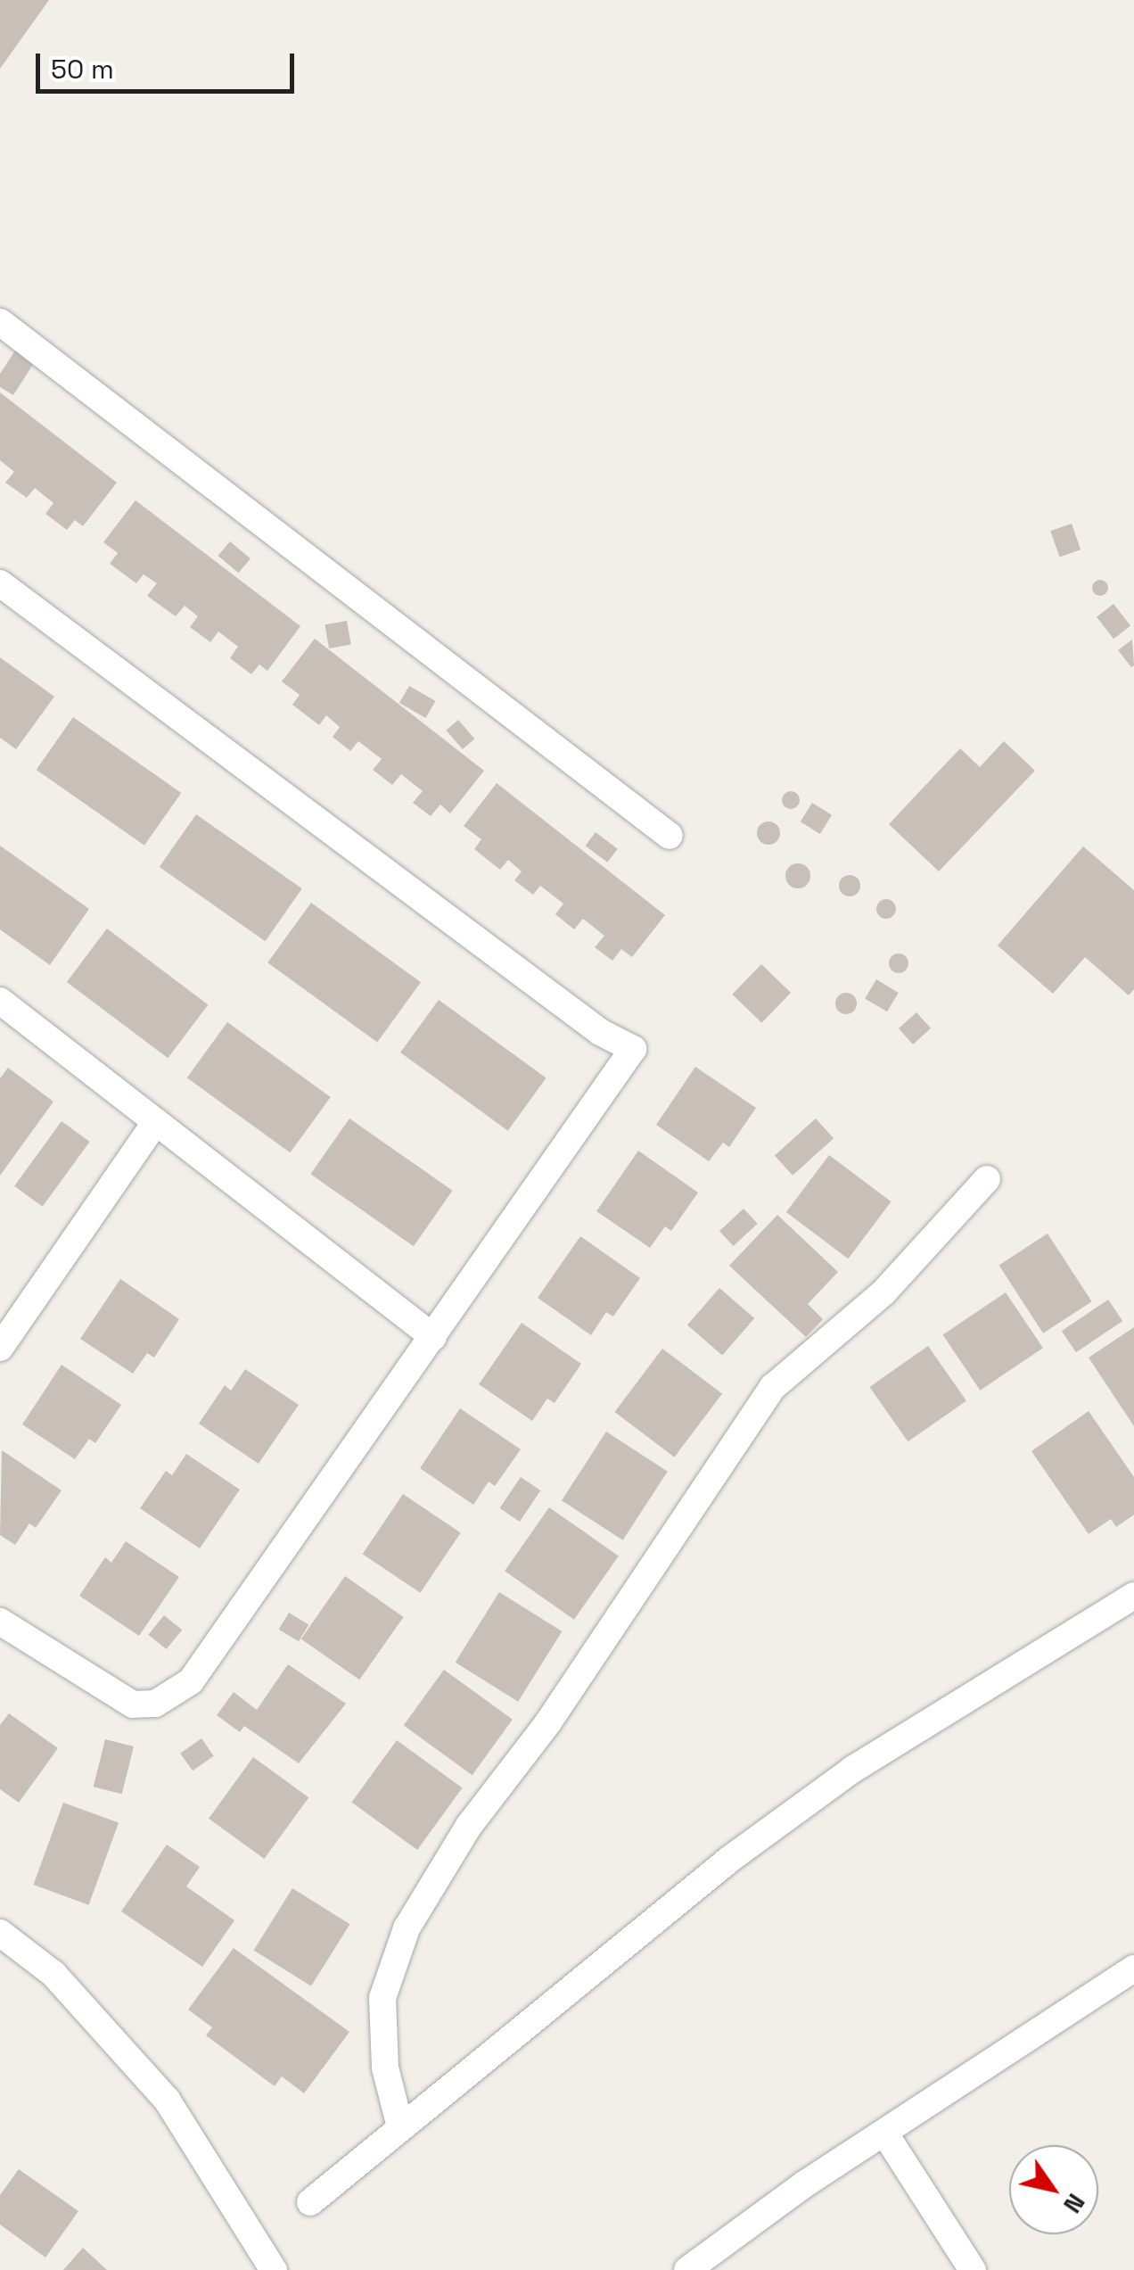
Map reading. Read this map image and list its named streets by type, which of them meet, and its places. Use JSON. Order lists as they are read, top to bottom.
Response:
{
  "scale_bar": "50 m",
  "north": "bottom right"
}
